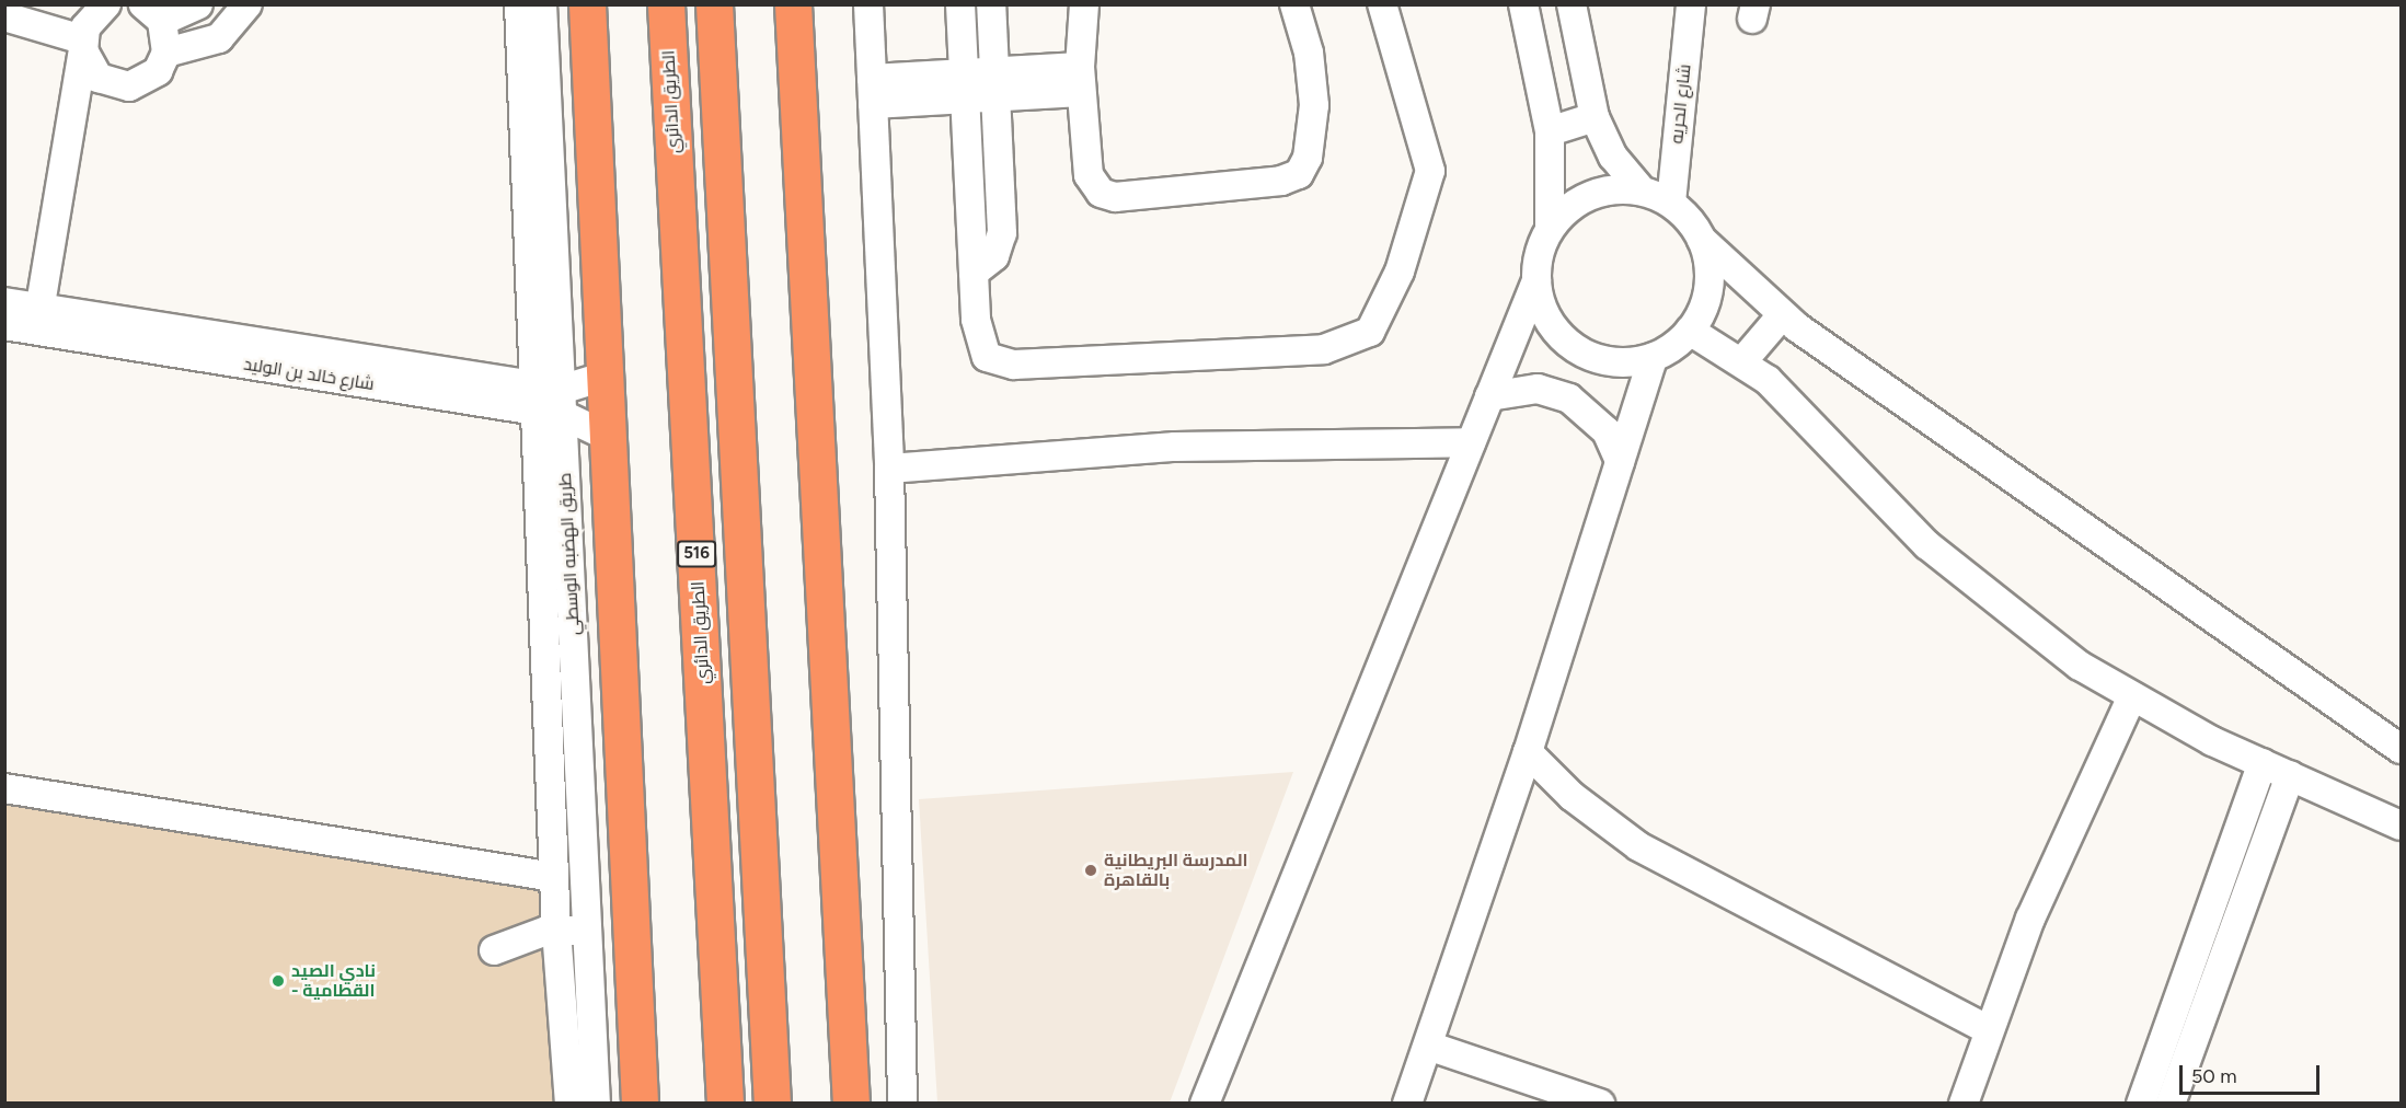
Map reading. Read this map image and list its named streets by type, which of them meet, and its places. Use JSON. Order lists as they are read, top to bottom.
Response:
{
  "streets": {
    "highway": ["الطريق الدائري", "516"],
    "street": ["شارع الحريه", "شارع خالد بن الوليد", "طريق الهضبه الوسطي"]
  },
  "crossings": [
    ["شارع خالد بن الوليد", "طريق الهضبه الوسطي"]
  ],
  "places": ["المدرسة البريطانية بالقاهرة", "نادي الصيد - القطامية"],
  "scale_bar": "50 m"
}
